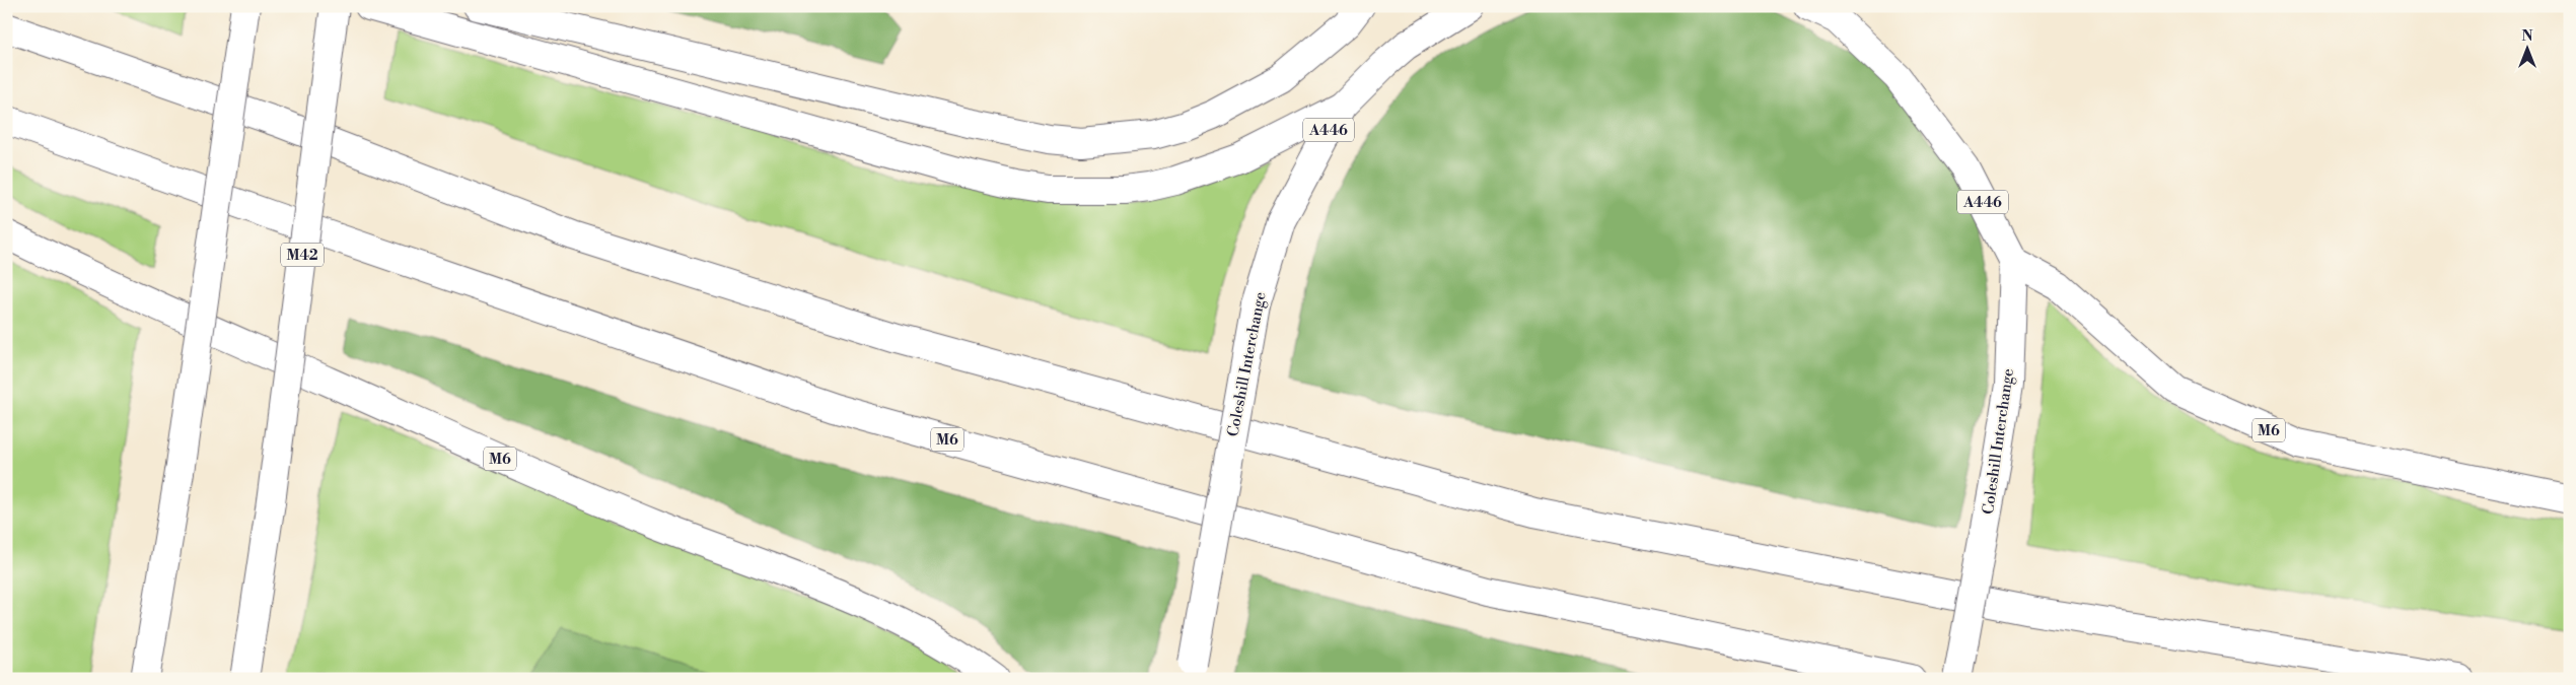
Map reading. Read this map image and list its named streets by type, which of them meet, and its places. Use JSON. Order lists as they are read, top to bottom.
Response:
{
  "streets": {
    "highway": [
      "A446",
      "M42",
      "Coleshill Interchange",
      "M6"
    ]
  },
  "crossings": [
    ["A446", "Coleshill Interchange"],
    ["Coleshill Interchange", "M6"]
  ],
  "north": "top"
}
